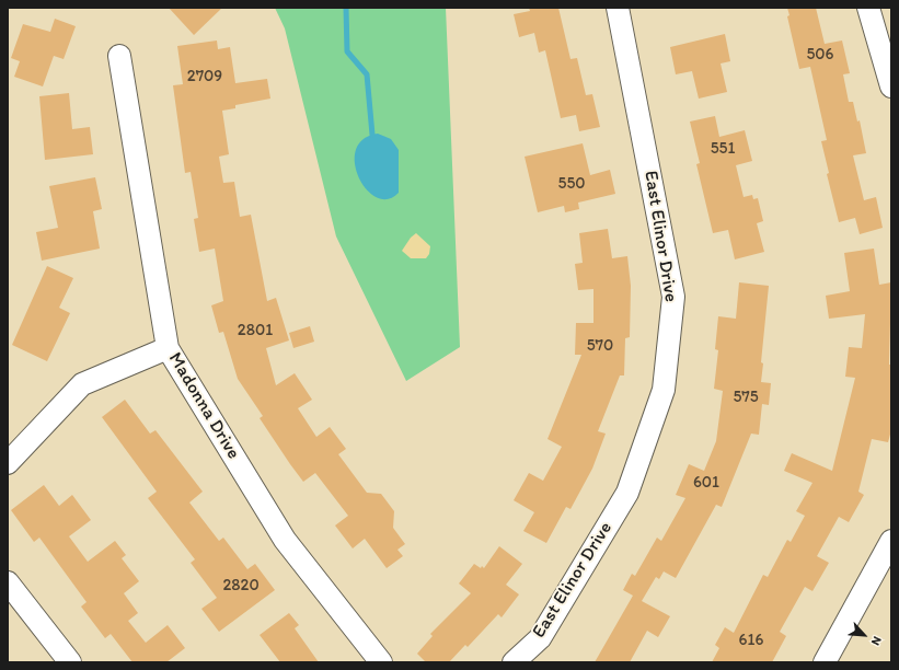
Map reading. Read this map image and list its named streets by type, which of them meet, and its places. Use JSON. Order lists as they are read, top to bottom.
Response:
{
  "streets": {
    "street": ["East Elinor Drive", "Madonna Drive"]
  },
  "house_numbers": [
    "506",
    "2709",
    "551",
    "550",
    "2801",
    "570",
    "575",
    "601",
    "2820",
    "616"
  ],
  "north": "bottom right"
}
